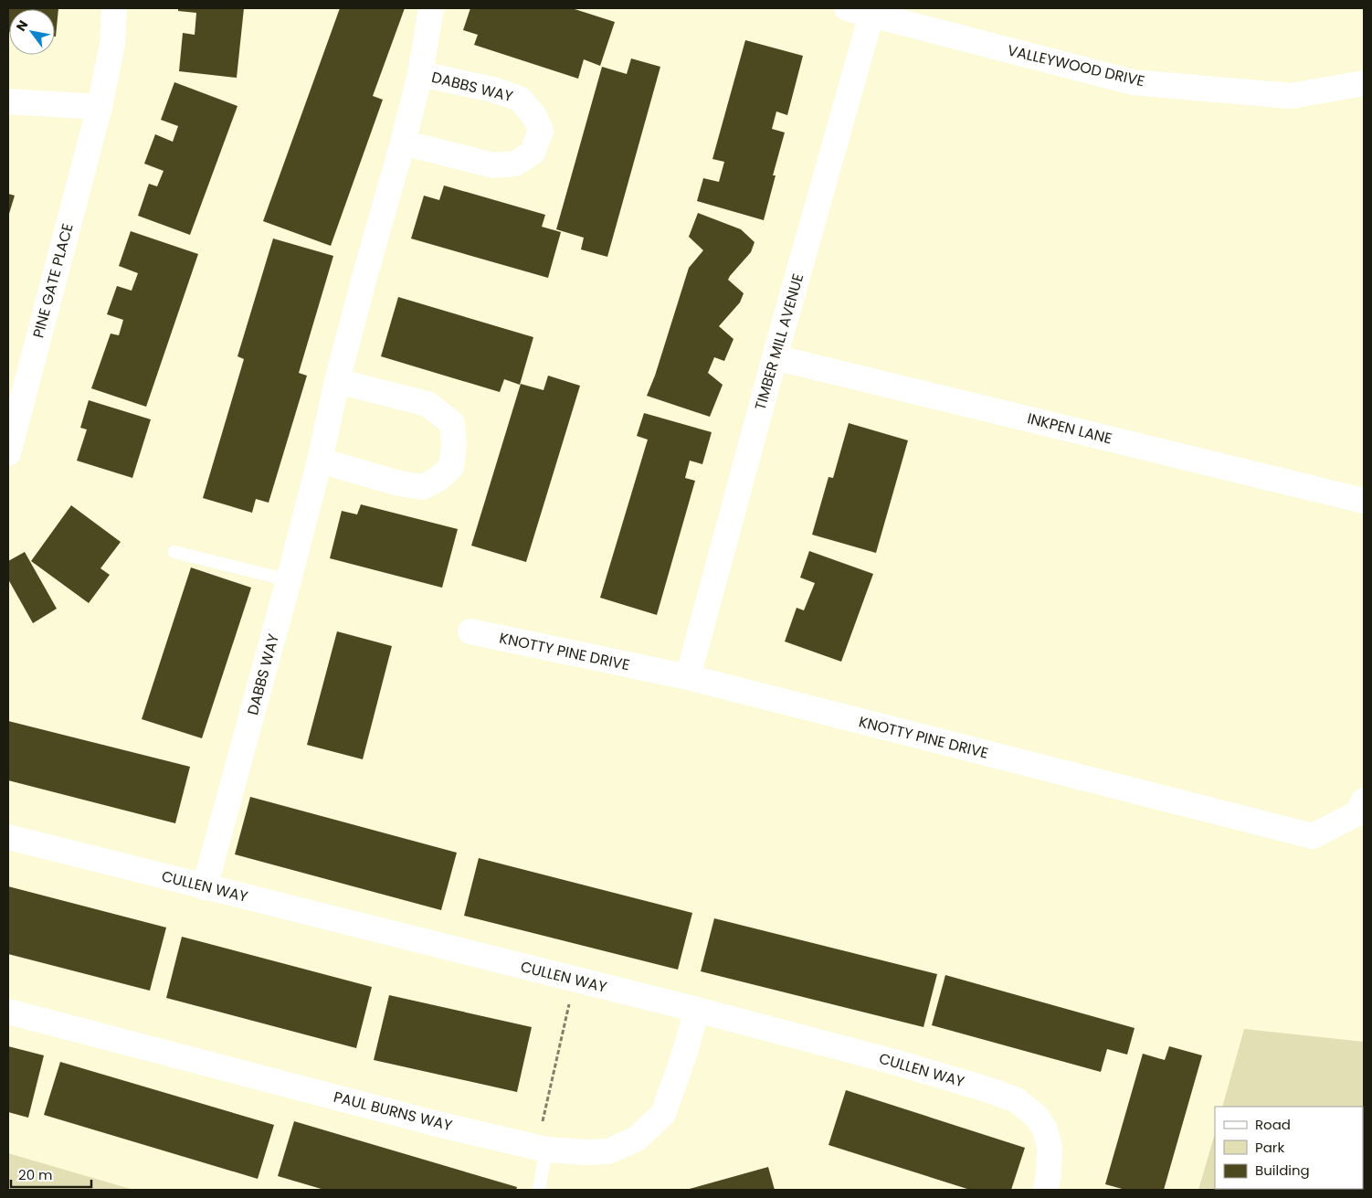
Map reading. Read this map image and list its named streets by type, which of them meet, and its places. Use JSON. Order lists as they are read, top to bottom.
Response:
{
  "streets": {
    "street": [
      "VALLEYWOOD DRIVE",
      "DABBS WAY",
      "PINE GATE PLACE",
      "TIMBER MILL AVENUE",
      "INKPEN LANE",
      "KNOTTY PINE DRIVE",
      "CULLEN WAY",
      "PAUL BURNS WAY"
    ]
  },
  "crossings": [
    ["VALLEYWOOD DRIVE", "TIMBER MILL AVENUE"],
    ["DABBS WAY", "CULLEN WAY"],
    ["TIMBER MILL AVENUE", "INKPEN LANE"],
    ["TIMBER MILL AVENUE", "KNOTTY PINE DRIVE"],
    ["CULLEN WAY", "PAUL BURNS WAY"]
  ],
  "legend": ["Road", "Park", "Building"],
  "scale_bar": "20 m",
  "north": "top left"
}
